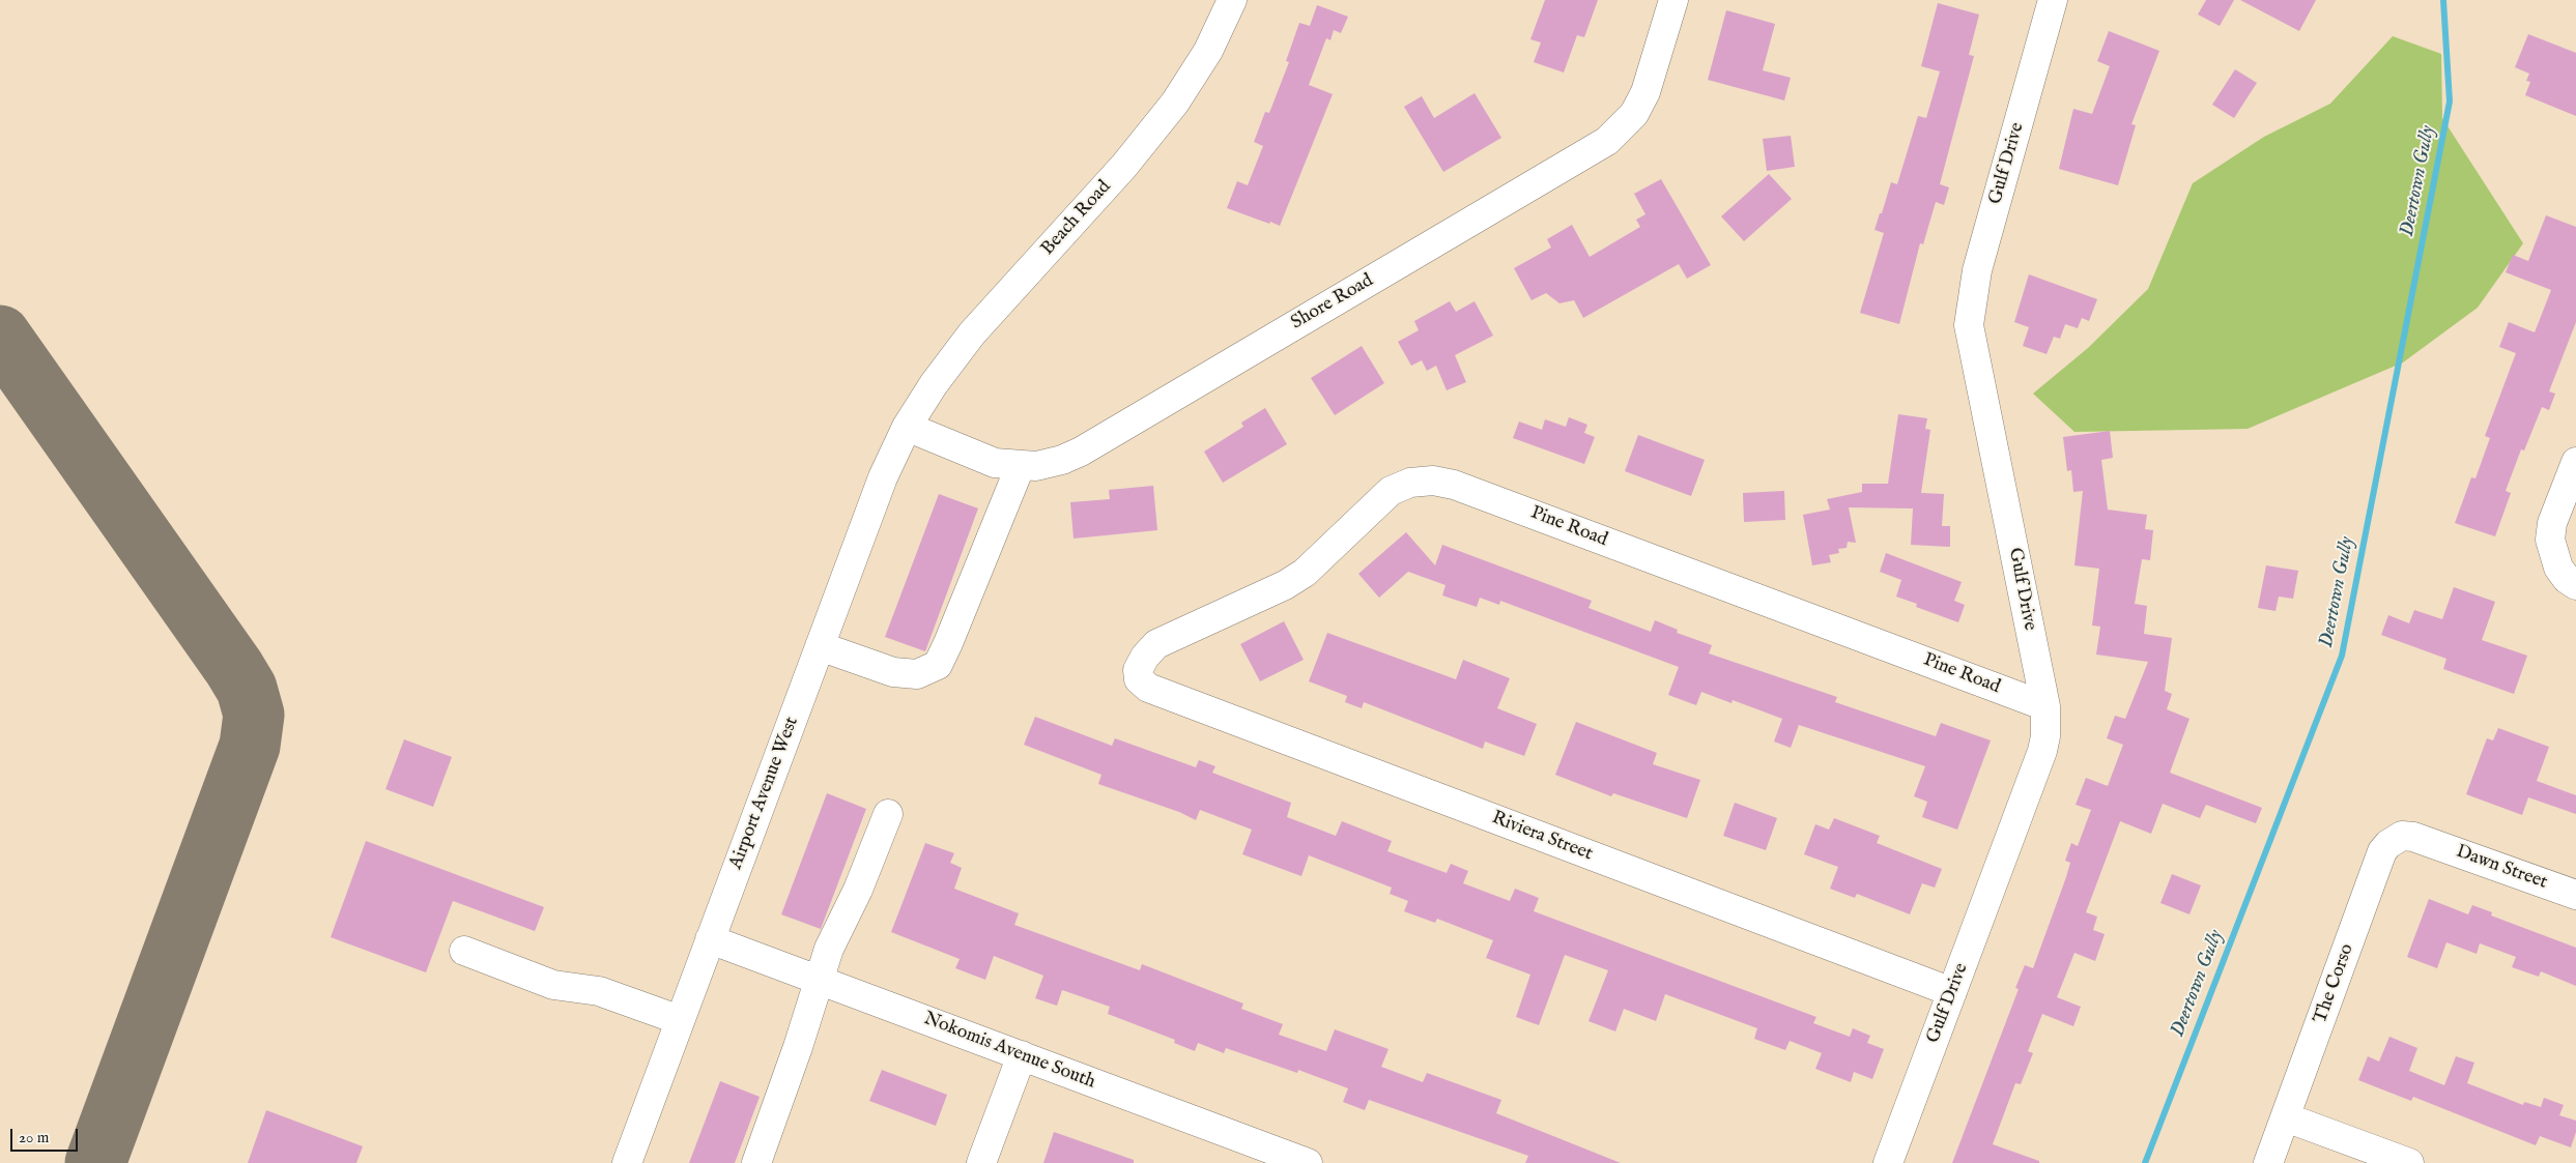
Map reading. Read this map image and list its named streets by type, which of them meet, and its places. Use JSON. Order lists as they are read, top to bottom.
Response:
{
  "streets": {
    "street": [
      "Gulf Drive",
      "Beach Road",
      "Shore Road",
      "Pine Road",
      "Airport Avenue West",
      "Riviera Street",
      "Dawn Street",
      "The Corso",
      "Nokomis Avenue South"
    ]
  },
  "crossings": [
    ["Gulf Drive", "Pine Road"],
    ["Gulf Drive", "Riviera Street"],
    ["Beach Road", "Shore Road"],
    ["Beach Road", "Airport Avenue West"],
    ["Shore Road", "Airport Avenue West"],
    ["Pine Road", "Riviera Street"],
    ["Airport Avenue West", "Nokomis Avenue South"],
    ["Dawn Street", "The Corso"]
  ],
  "water": ["Deertown Gully"],
  "scale_bar": "20 m"
}
